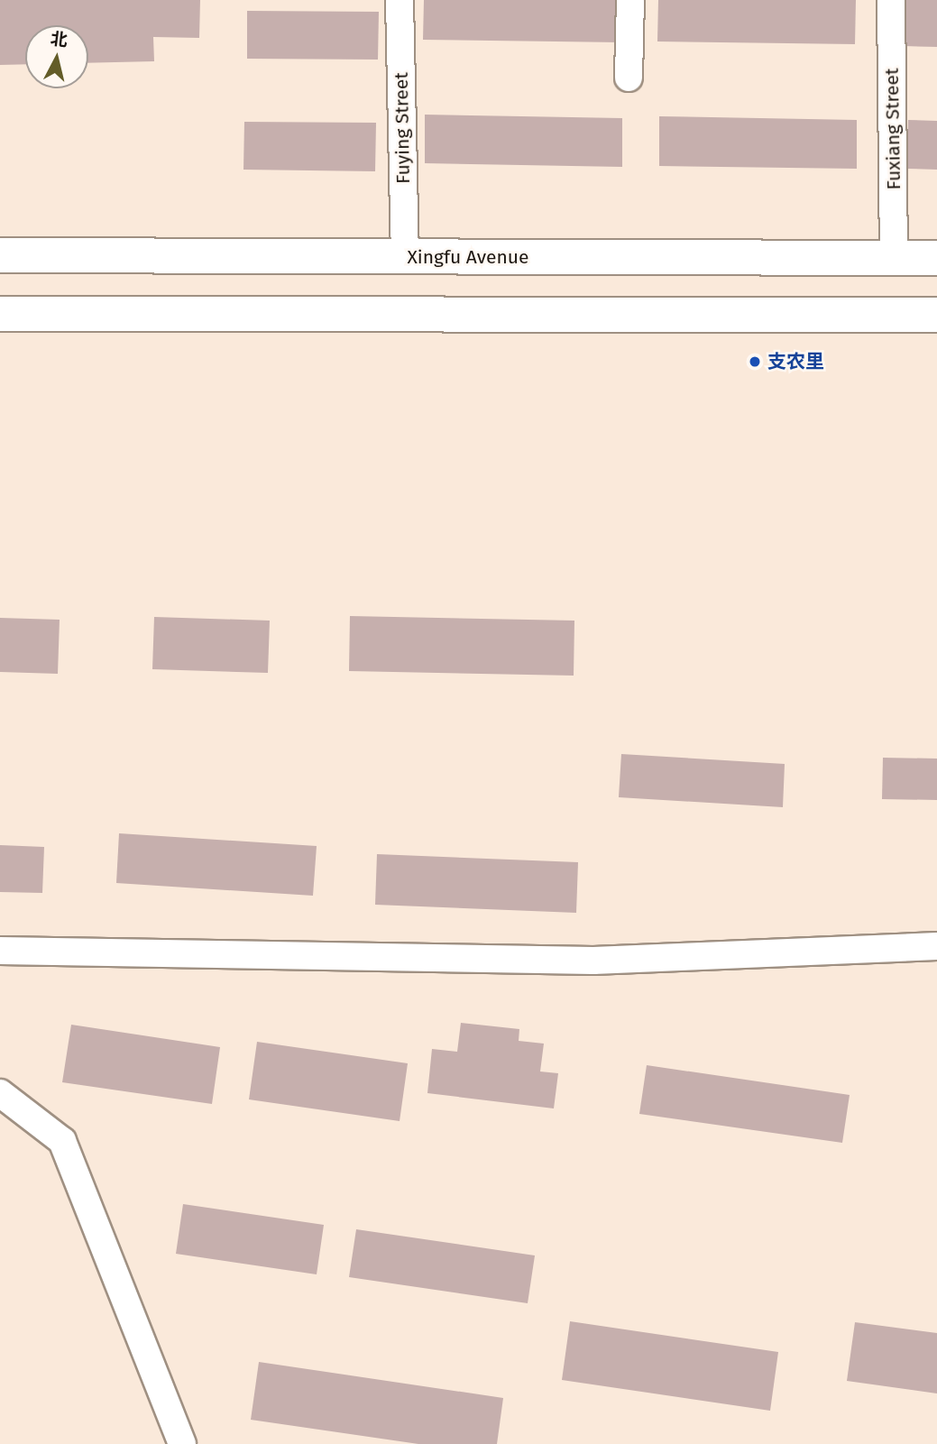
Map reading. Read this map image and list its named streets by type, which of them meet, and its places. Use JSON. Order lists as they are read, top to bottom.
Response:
{
  "streets": {
    "main road": ["Xingfu Avenue"],
    "street": ["Fuying Street", "Fuxiang Street"]
  },
  "crossings": [
    ["Fuying Street", "Xingfu Avenue"],
    ["Fuxiang Street", "Xingfu Avenue"]
  ],
  "places": ["支农里"],
  "north": "top"
}
